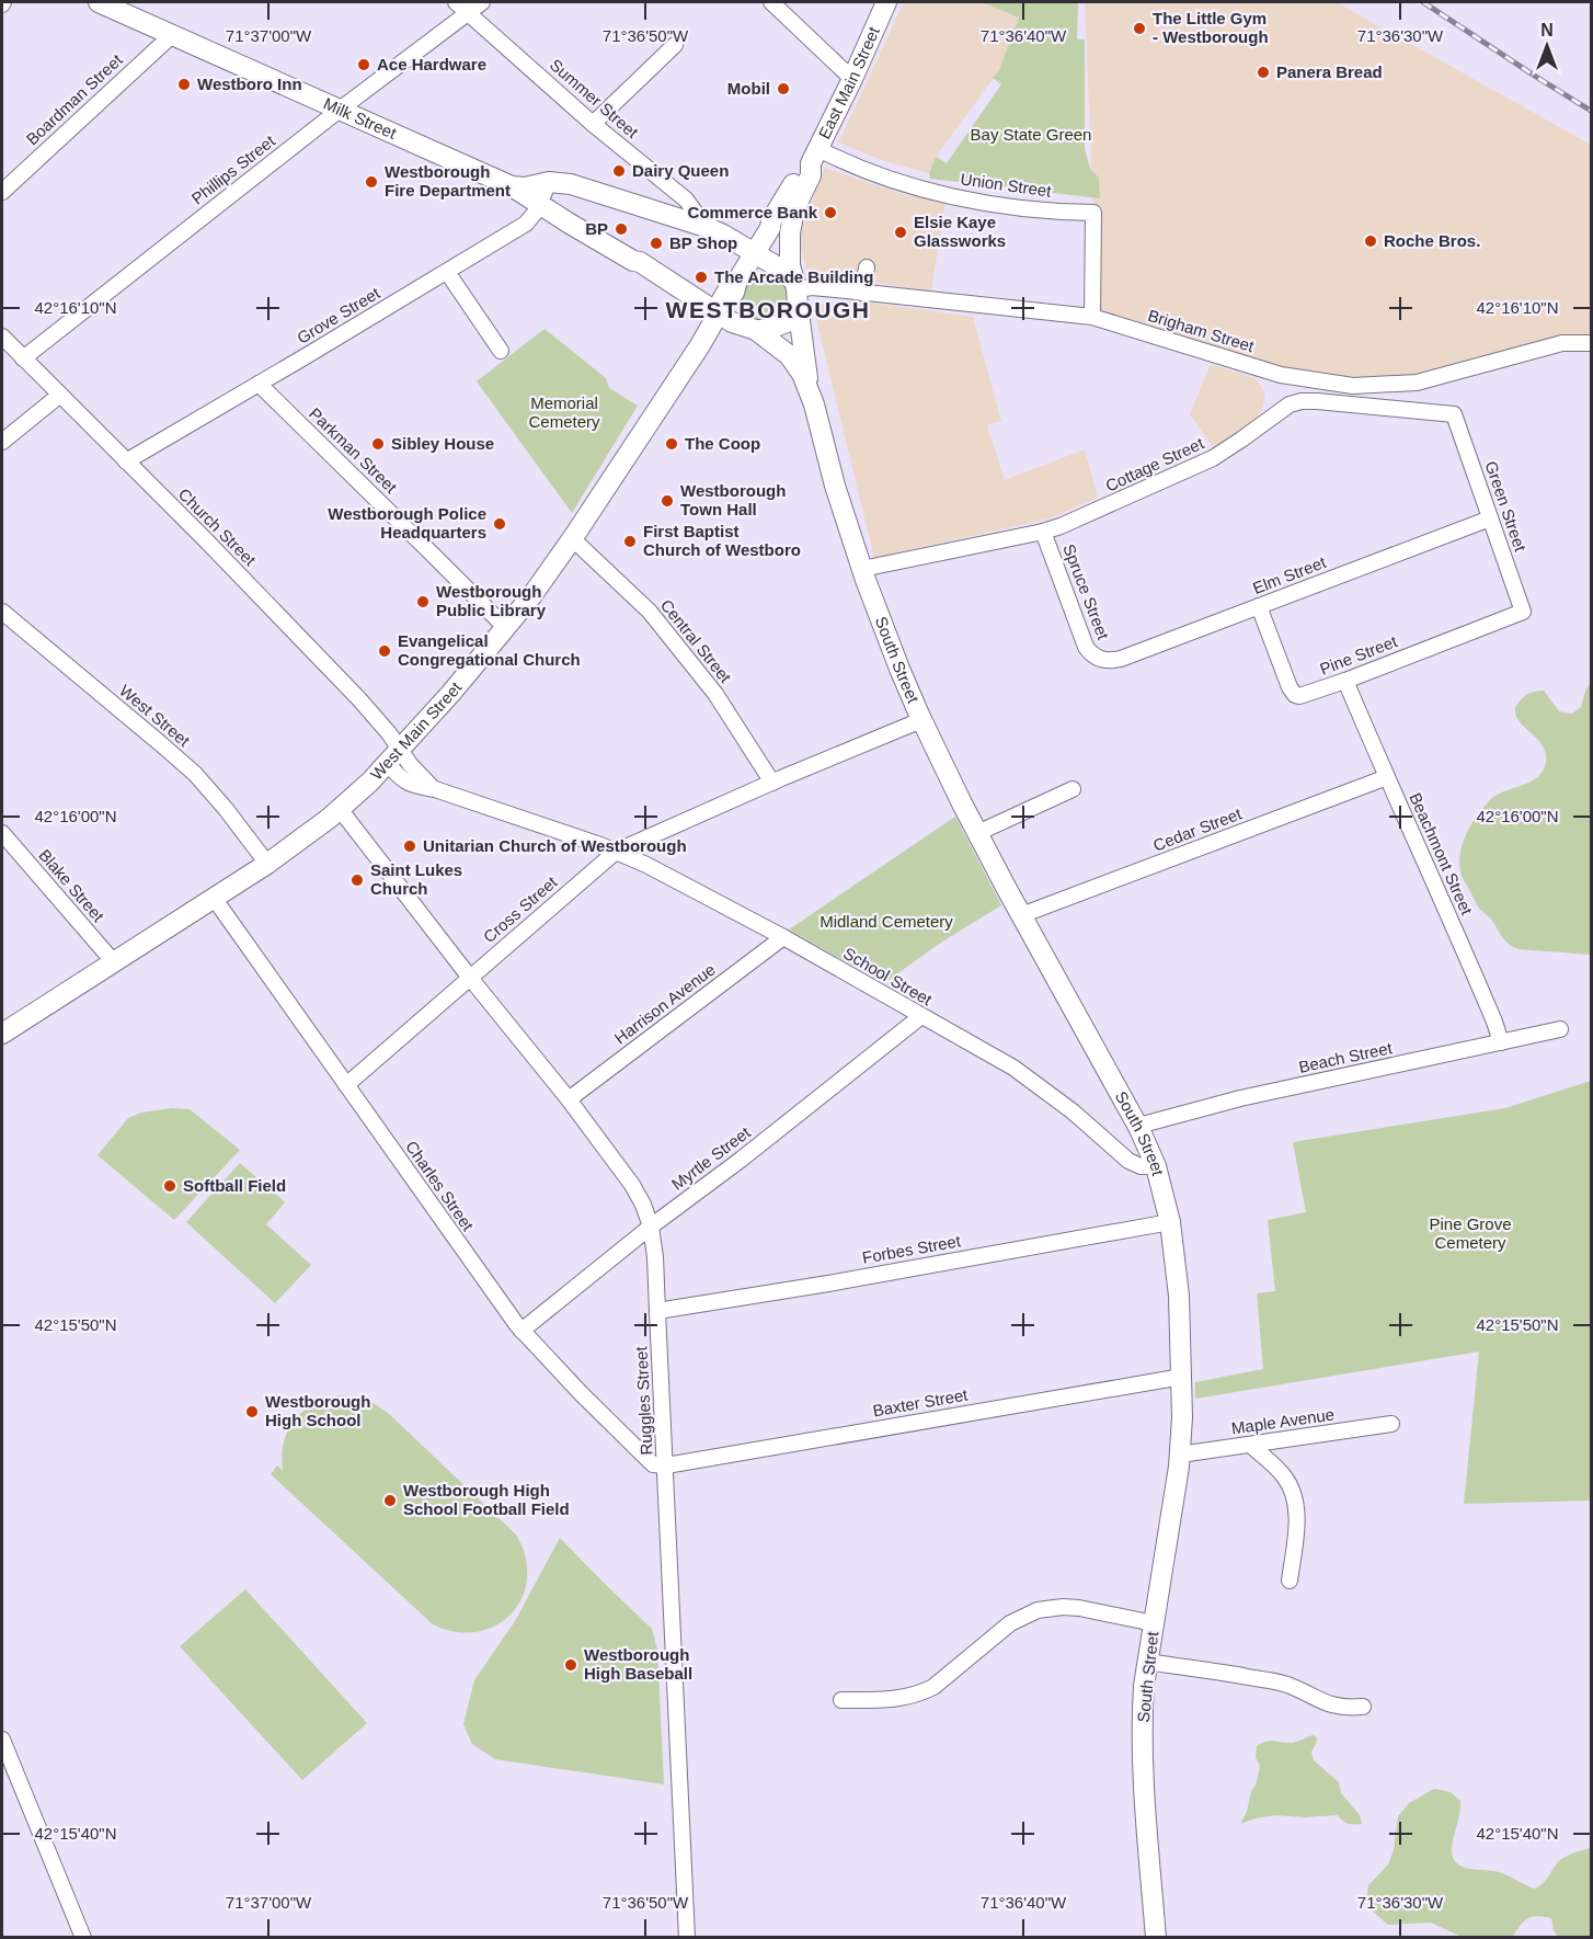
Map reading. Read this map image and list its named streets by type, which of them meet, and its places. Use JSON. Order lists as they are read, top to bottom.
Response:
{
  "streets": {
    "main road": [
      "East Main Street",
      "Milk Street",
      "South Street",
      "West Main Street"
    ],
    "street": [
      "Summer Street",
      "Boardman Street",
      "Phillips Street",
      "Union Street",
      "Grove Street",
      "Brigham Street",
      "Parkman Street",
      "Cottage Street",
      "Green Street",
      "Church Street",
      "Elm Street",
      "Spruce Street",
      "Central Street",
      "Pine Street",
      "West Street",
      "Cedar Street",
      "Beachmont Street",
      "Blake Street",
      "Cross Street",
      "School Street",
      "Harrison Avenue",
      "Beach Street",
      "Myrtle Street",
      "Charles Street",
      "Forbes Street",
      "Ruggles Street",
      "Baxter Street",
      "Maple Avenue"
    ]
  },
  "crossings": [
    ["East Main Street", "Milk Street"],
    ["East Main Street", "Union Street"],
    ["East Main Street", "Brigham Street"],
    ["East Main Street", "South Street"],
    ["East Main Street", "West Main Street"],
    ["Summer Street", "Milk Street"],
    ["Summer Street", "Phillips Street"],
    ["Boardman Street", "Milk Street"],
    ["Milk Street", "Phillips Street"],
    ["Milk Street", "Grove Street"],
    ["Milk Street", "Brigham Street"],
    ["Milk Street", "South Street"],
    ["Milk Street", "West Main Street"],
    ["Phillips Street", "Church Street"],
    ["Union Street", "Brigham Street"],
    ["Grove Street", "Parkman Street"],
    ["Grove Street", "Church Street"],
    ["Brigham Street", "South Street"],
    ["Brigham Street", "West Main Street"],
    ["Parkman Street", "West Main Street"],
    ["Cottage Street", "Green Street"],
    ["Cottage Street", "Spruce Street"],
    ["Cottage Street", "South Street"],
    ["Green Street", "Elm Street"],
    ["Green Street", "Pine Street"],
    ["Church Street", "West Main Street"],
    ["Church Street", "School Street"],
    ["Elm Street", "Spruce Street"],
    ["Elm Street", "Pine Street"],
    ["Central Street", "West Main Street"],
    ["Central Street", "Cross Street"],
    ["Pine Street", "Beachmont Street"],
    ["South Street", "West Main Street"],
    ["South Street", "Cedar Street"],
    ["South Street", "Cross Street"],
    ["South Street", "School Street"],
    ["South Street", "Beach Street"],
    ["South Street", "Forbes Street"],
    ["South Street", "Baxter Street"],
    ["South Street", "Maple Avenue"],
    ["West Street", "West Main Street"],
    ["West Main Street", "Blake Street"],
    ["West Main Street", "School Street"],
    ["West Main Street", "Charles Street"],
    ["West Main Street", "Ruggles Street"],
    ["Cedar Street", "Beachmont Street"],
    ["Beachmont Street", "Beach Street"],
    ["Cross Street", "School Street"],
    ["Cross Street", "Charles Street"],
    ["Cross Street", "Ruggles Street"],
    ["School Street", "Harrison Avenue"],
    ["School Street", "Myrtle Street"],
    ["Harrison Avenue", "Ruggles Street"],
    ["Myrtle Street", "Charles Street"],
    ["Myrtle Street", "Ruggles Street"],
    ["Charles Street", "Ruggles Street"],
    ["Charles Street", "Baxter Street"],
    ["Forbes Street", "Ruggles Street"],
    ["Ruggles Street", "Baxter Street"]
  ],
  "districts": ["WESTBOROUGH"],
  "parks": [
    "Bay State Green",
    "Memorial Cemetery",
    "Midland Cemetery",
    "Pine Grove Cemetery"
  ],
  "places": [
    "The Little Gym - Westborough",
    "Ace Hardware",
    "Panera Bread",
    "Westboro Inn",
    "Mobil",
    "Dairy Queen",
    "Westborough Fire Department",
    "Commerce Bank",
    "BP",
    "Elsie Kaye Glassworks",
    "Roche Bros.",
    "BP Shop",
    "The Arcade Building",
    "Sibley House",
    "The Coop",
    "Westborough Town Hall",
    "Westborough Police Headquarters",
    "First Baptist Church of Westboro",
    "Westborough Public Library",
    "Evangelical Congregational Church",
    "Unitarian Church of Westborough",
    "Saint Lukes Church",
    "Softball Field",
    "Westborough High School",
    "Westborough High School Football Field",
    "Westborough High Baseball"
  ],
  "north": "top",
  "coordinates": [
    "71°37'00\"W",
    "71°36'50\"W",
    "71°36'40\"W",
    "71°36'30\"W",
    "42°16'10\"N",
    "42°16'00\"N",
    "42°15'50\"N",
    "42°15'40\"N"
  ]
}
